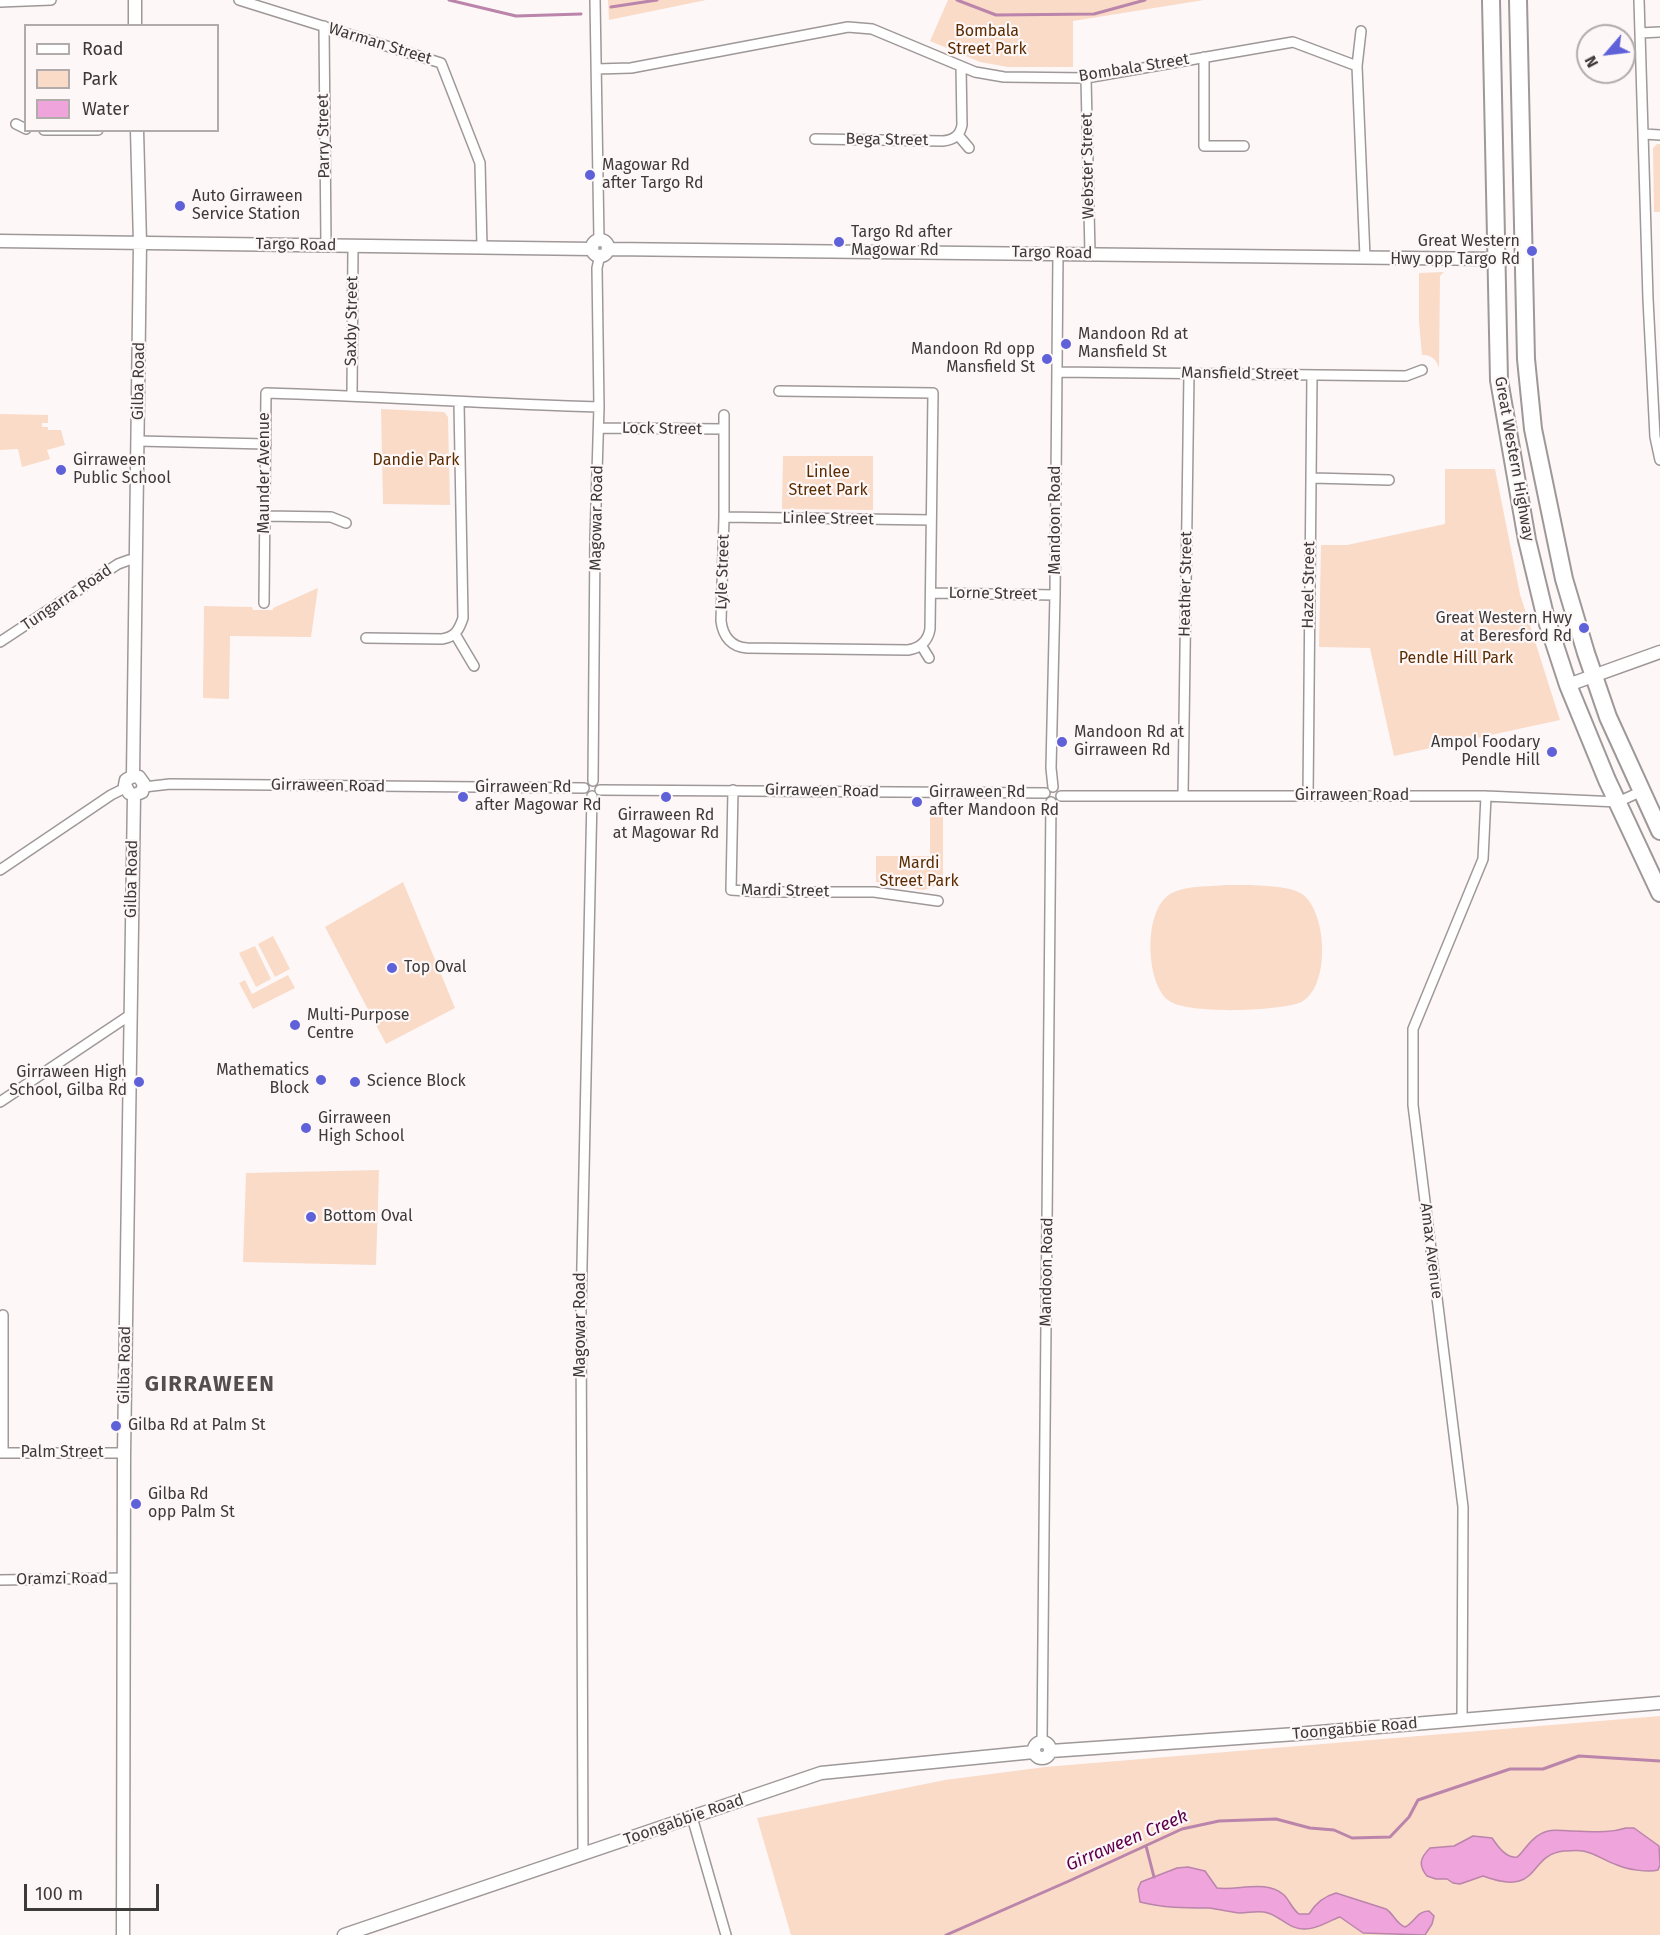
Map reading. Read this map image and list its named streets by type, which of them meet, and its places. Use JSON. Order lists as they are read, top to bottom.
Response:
{
  "streets": {
    "highway": ["Great Western Highway"],
    "street": [
      "Warman Street",
      "Bombala Street",
      "Parry Street",
      "Bega Street",
      "Webster Street",
      "Targo Road",
      "Saxby Street",
      "Mansfield Street",
      "Gilba Road",
      "Lock Street",
      "Maunder Avenue",
      "Magowar Road",
      "Linlee Street",
      "Mandoon Road",
      "Lyle Street",
      "Heather Street",
      "Hazel Street",
      "Lorne Street",
      "Tungarra Road",
      "Girraween Road",
      "Mardi Street",
      "Amax Avenue",
      "Palm Street",
      "Oramzi Road",
      "Toongabbie Road"
    ]
  },
  "crossings": [
    ["Warman Street", "Parry Street"],
    ["Warman Street", "Targo Road"],
    ["Bombala Street", "Webster Street"],
    ["Bombala Street", "Magowar Road"],
    ["Parry Street", "Targo Road"],
    ["Webster Street", "Targo Road"],
    ["Targo Road", "Saxby Street"],
    ["Targo Road", "Gilba Road"],
    ["Targo Road", "Great Western Highway"],
    ["Targo Road", "Magowar Road"],
    ["Targo Road", "Mandoon Road"],
    ["Saxby Street", "Maunder Avenue"],
    ["Mansfield Street", "Mandoon Road"],
    ["Mansfield Street", "Heather Street"],
    ["Mansfield Street", "Hazel Street"],
    ["Gilba Road", "Tungarra Road"],
    ["Gilba Road", "Girraween Road"],
    ["Gilba Road", "Palm Street"],
    ["Gilba Road", "Oramzi Road"],
    ["Lock Street", "Magowar Road"],
    ["Lock Street", "Lyle Street"],
    ["Great Western Highway", "Girraween Road"],
    ["Maunder Avenue", "Magowar Road"],
    ["Magowar Road", "Girraween Road"],
    ["Magowar Road", "Toongabbie Road"],
    ["Linlee Street", "Lyle Street"],
    ["Mandoon Road", "Lorne Street"],
    ["Mandoon Road", "Girraween Road"],
    ["Mandoon Road", "Toongabbie Road"],
    ["Heather Street", "Girraween Road"],
    ["Hazel Street", "Girraween Road"],
    ["Girraween Road", "Mardi Street"],
    ["Girraween Road", "Amax Avenue"],
    ["Amax Avenue", "Toongabbie Road"]
  ],
  "districts": ["GIRRAWEEN"],
  "water": ["Girraween Creek"],
  "parks": [
    "Bombala Street Park",
    "Dandie Park",
    "Linlee Street Park",
    "Pendle Hill Park",
    "Mardi Street Park"
  ],
  "places": [
    "Magowar Rd after Targo Rd",
    "Auto Girraween Service Station",
    "Targo Rd after Magowar Rd",
    "Great Western Hwy opp Targo Rd",
    "Mandoon Rd at Mansfield St",
    "Mandoon Rd opp Mansfield St",
    "Girraween Public School",
    "Great Western Hwy at Beresford Rd",
    "Mandoon Rd at Girraween Rd",
    "Ampol Foodary Pendle Hill",
    "Girraween Rd after Magowar Rd",
    "Girraween Rd at Magowar Rd",
    "Girraween Rd after Mandoon Rd",
    "Top Oval",
    "Multi-Purpose Centre",
    "Mathematics Block",
    "Girraween High School, Gilba Rd",
    "Science Block",
    "Girraween High School",
    "Bottom Oval",
    "Gilba Rd at Palm St",
    "Gilba Rd opp Palm St"
  ],
  "legend": ["Road", "Park", "Water"],
  "scale_bar": "100 m",
  "north": "bottom left"
}
